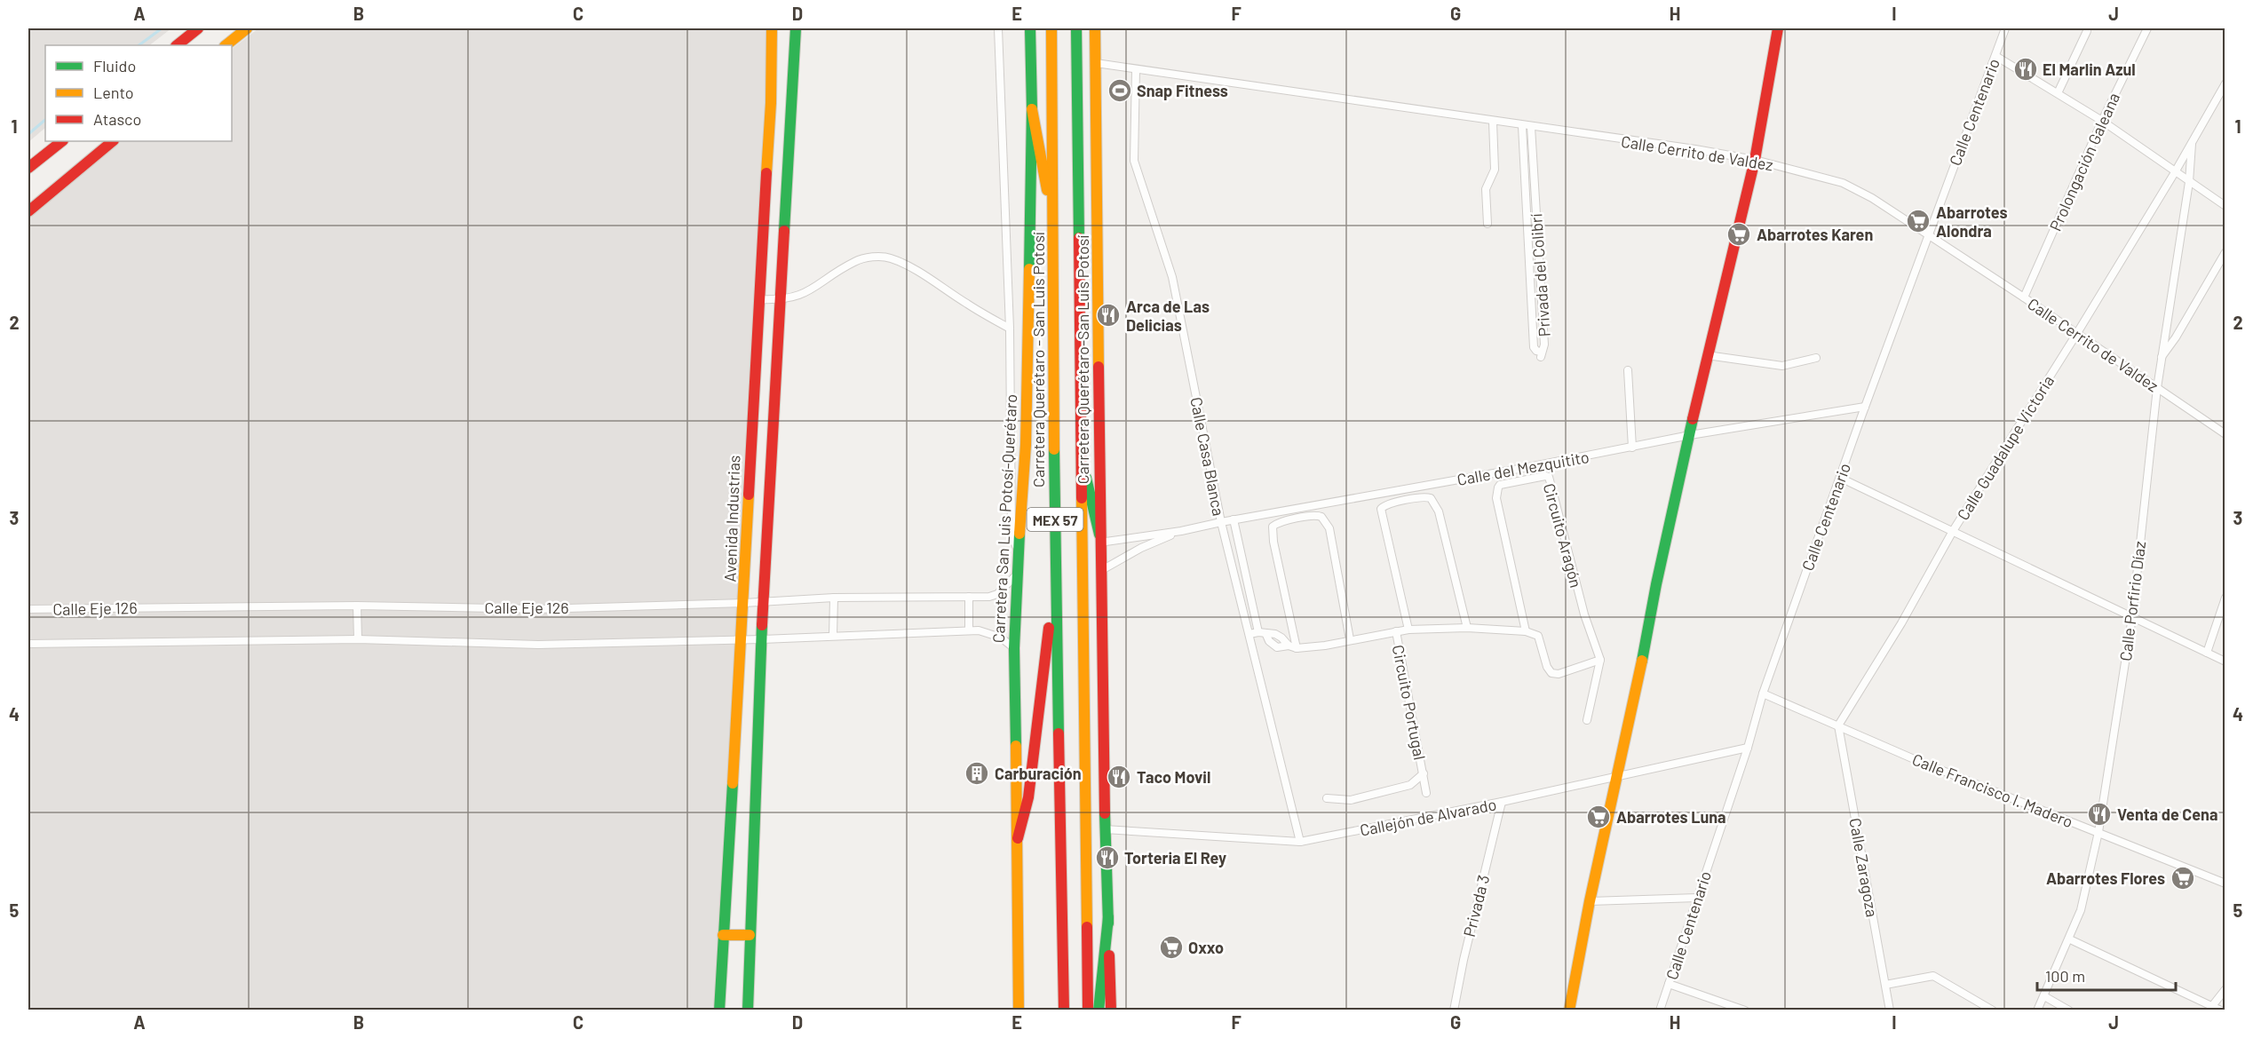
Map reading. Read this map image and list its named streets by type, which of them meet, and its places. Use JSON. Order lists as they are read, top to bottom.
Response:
{
  "streets": {
    "main road": [
      "Carretera Querétaro - San Luis Potosí",
      "Carretera Querétaro-San Luis Potosí",
      "Avenida Industrias",
      "Carretera San Luis Potosí-Querétaro",
      "MEX 57"
    ],
    "street": [
      "Calle Centenario",
      "Calle Cerrito de Valdez",
      "Prolongación Galeana",
      "Privada del Colibrí",
      "Calle Guadalupe Victoria",
      "Calle Casa Blanca",
      "Calle del Mezquitito",
      "Circuito Aragón",
      "Calle Porfirio Díaz",
      "Calle Eje 126",
      "Circuito Portugal",
      "Calle Francisco I. Madero",
      "Callejón de Alvarado",
      "Calle Zaragoza",
      "Privada 3"
    ]
  },
  "crossings": [
    ["Calle Centenario", "Calle Cerrito de Valdez"],
    ["Calle Centenario", "Calle del Mezquitito"],
    ["Calle Centenario", "Calle Francisco I. Madero"],
    ["Calle Centenario", "Callejón de Alvarado"],
    ["Calle Cerrito de Valdez", "Prolongación Galeana"],
    ["Calle Cerrito de Valdez", "Privada del Colibrí"],
    ["Calle Cerrito de Valdez", "Carretera Querétaro-San Luis Potosí"],
    ["Calle Cerrito de Valdez", "Calle Guadalupe Victoria"],
    ["Calle Cerrito de Valdez", "Calle Casa Blanca"],
    ["Calle Cerrito de Valdez", "Calle Porfirio Díaz"],
    ["Carretera Querétaro-San Luis Potosí", "Calle del Mezquitito"],
    ["Carretera Querétaro-San Luis Potosí", "Callejón de Alvarado"],
    ["Calle Guadalupe Victoria", "Calle Porfirio Díaz"],
    ["Calle Guadalupe Victoria", "Calle Francisco I. Madero"],
    ["Calle Guadalupe Victoria", "Calle Zaragoza"],
    ["Calle Casa Blanca", "Calle del Mezquitito"],
    ["Calle Casa Blanca", "Callejón de Alvarado"],
    ["Avenida Industrias", "Calle Eje 126"],
    ["Carretera San Luis Potosí-Querétaro", "Calle Eje 126"],
    ["Calle Porfirio Díaz", "Calle Francisco I. Madero"],
    ["Calle Francisco I. Madero", "Calle Zaragoza"],
    ["Callejón de Alvarado", "Privada 3"]
  ],
  "places": {
    "restaurant": [
      "El Marlin Azul",
      "Arca de Las Delicias",
      "Taco Movil",
      "Venta de Cena",
      "Torteria El Rey"
    ],
    "sports": ["Snap Fitness"],
    "supermarket": [
      "Abarrotes Alondra",
      "Abarrotes Karen",
      "Abarrotes Luna",
      "Abarrotes Flores",
      "Oxxo"
    ],
    "building": ["Carburación"]
  },
  "legend": ["Fluido", "Lento", "Atasco"],
  "scale_bar": "100 m",
  "grid": {
    "columns": [
      "A",
      "B",
      "C",
      "D",
      "E",
      "F",
      "G",
      "H",
      "I",
      "J"
    ],
    "rows": [
      "1",
      "2",
      "3",
      "4",
      "5"
    ]
  }
}
